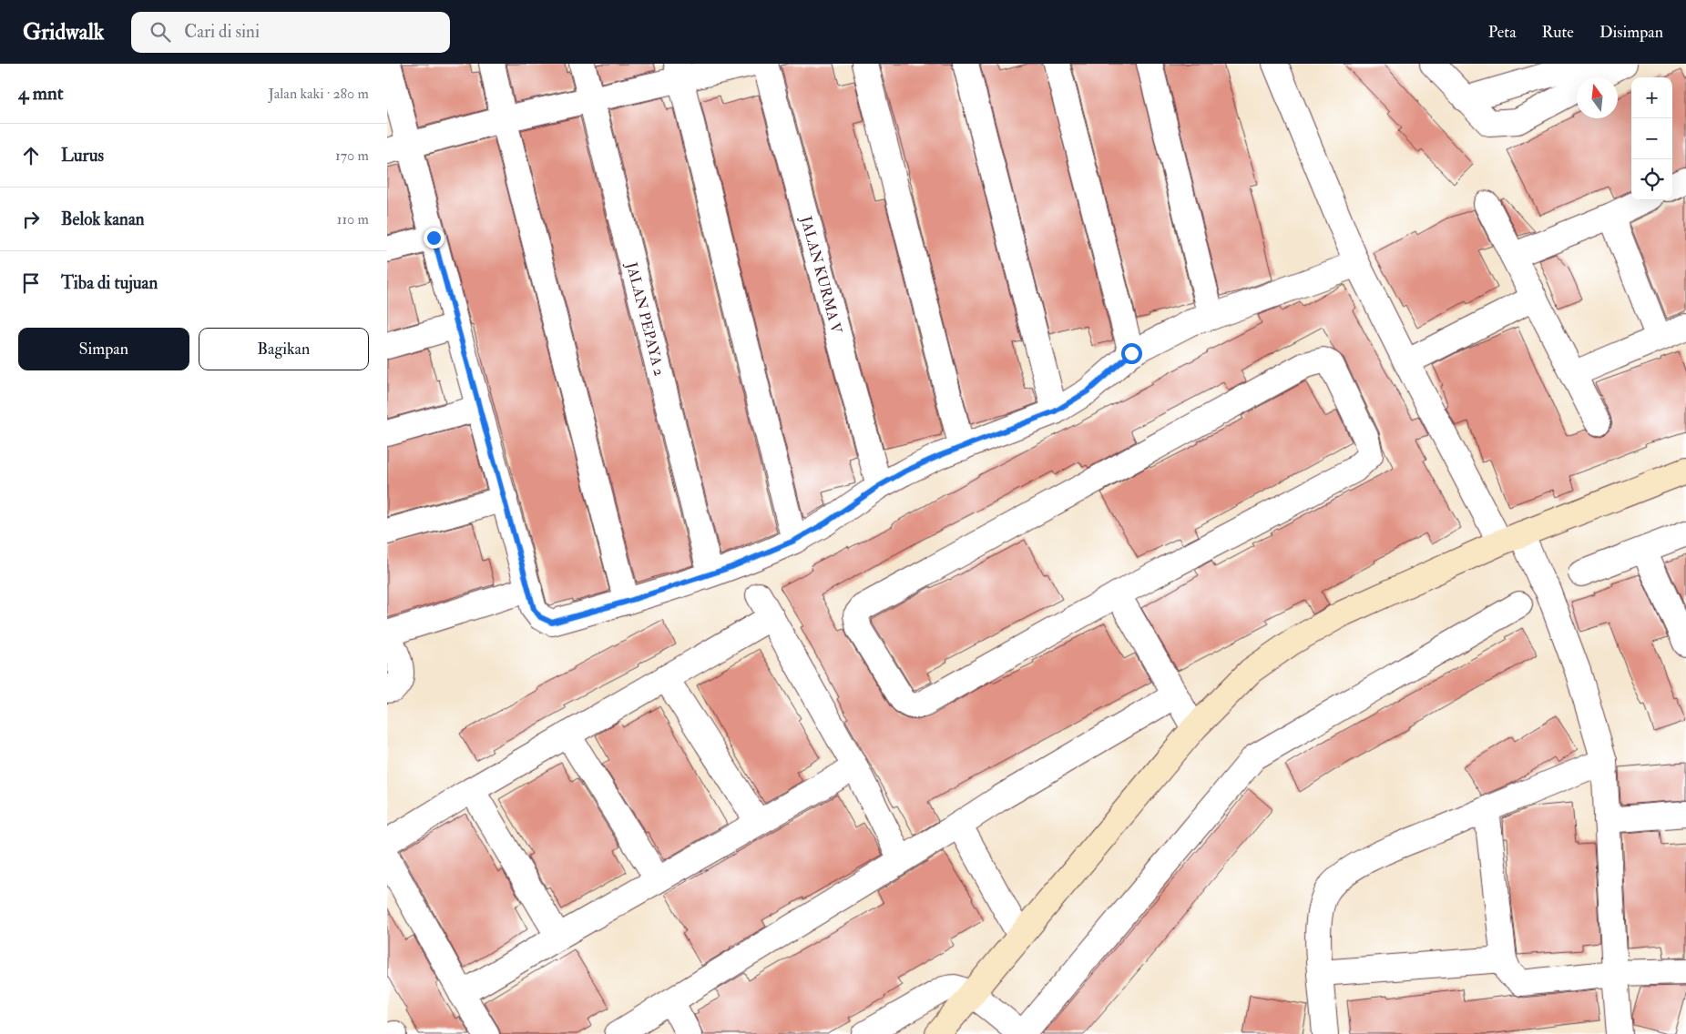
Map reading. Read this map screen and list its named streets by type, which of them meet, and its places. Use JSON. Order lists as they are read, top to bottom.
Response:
{
  "streets": {
    "street": ["JALAN KURMA V", "JALAN PEPAYA 2"]
  },
  "north": "top",
  "page": {
    "header": "Gridwalk",
    "search": "Cari di sini",
    "nav": ["Peta", "Rute", "Disimpan"],
    "heading": ["4 mnt", "Jalan kaki · 280 m"],
    "map_buttons": ["+", "−"],
    "list": [
      ["Lurus", "170 m"],
      ["Belok kanan", "110 m"],
      "Tiba di tujuan"
    ],
    "buttons": ["Simpan", "Bagikan"]
  }
}
